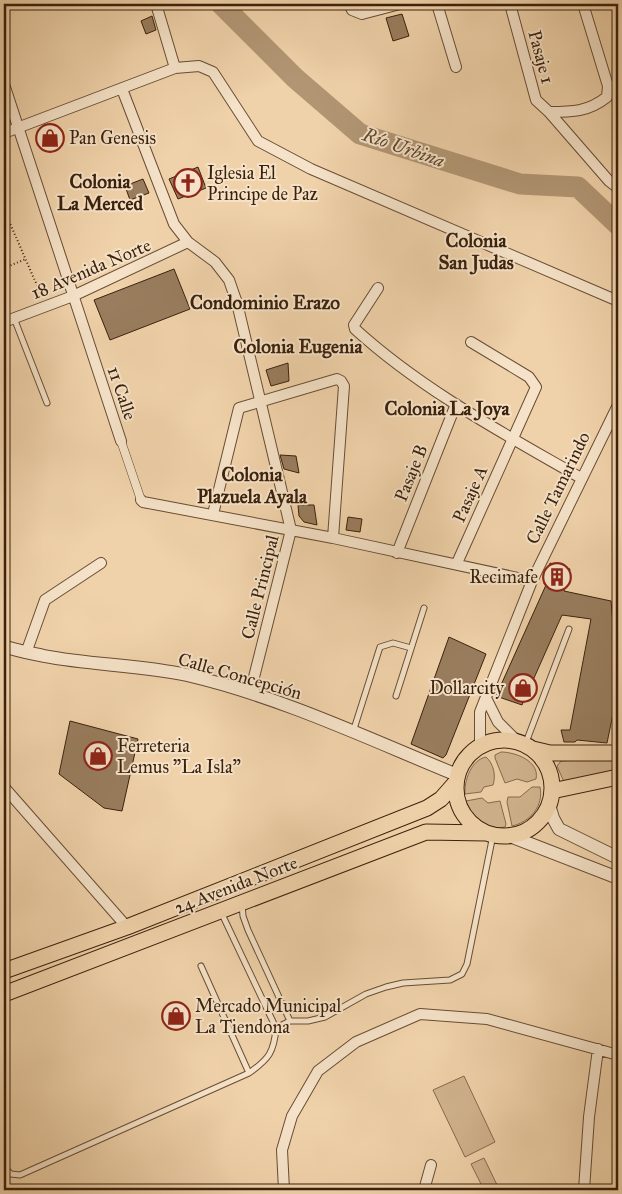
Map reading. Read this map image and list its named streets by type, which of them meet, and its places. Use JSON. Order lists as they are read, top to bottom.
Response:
{
  "streets": {
    "main road": ["24 Avenida Norte"],
    "street": [
      "Pasaje 1",
      "18 Avenida Norte",
      "11 Calle",
      "Pasaje B",
      "Calle Tamarindo",
      "Pasaje A",
      "Calle Principal",
      "Calle Concepción"
    ]
  },
  "crossings": [
    ["18 Avenida Norte", "11 Calle"],
    ["18 Avenida Norte", "Calle Principal"],
    ["Calle Tamarindo", "Calle Concepción"],
    ["Calle Tamarindo", "24 Avenida Norte"],
    ["Calle Principal", "Calle Concepción"],
    ["Calle Concepción", "24 Avenida Norte"]
  ],
  "districts": [
    "Colonia La Merced",
    "Colonia San Judas",
    "Condominio Erazo",
    "Colonia Eugenia",
    "Colonia La Joya",
    "Colonia Plazuela Ayala"
  ],
  "water": ["Río Urbina"],
  "places": {
    "shop": [
      "Pan Genesis",
      "Dollarcity",
      "Ferreteria Lemus \"La Isla\"",
      "Mercado Municipal La Tiendona"
    ],
    "church": ["Iglesia El Principe de Paz"],
    "building": ["Recimafe"]
  }
}
